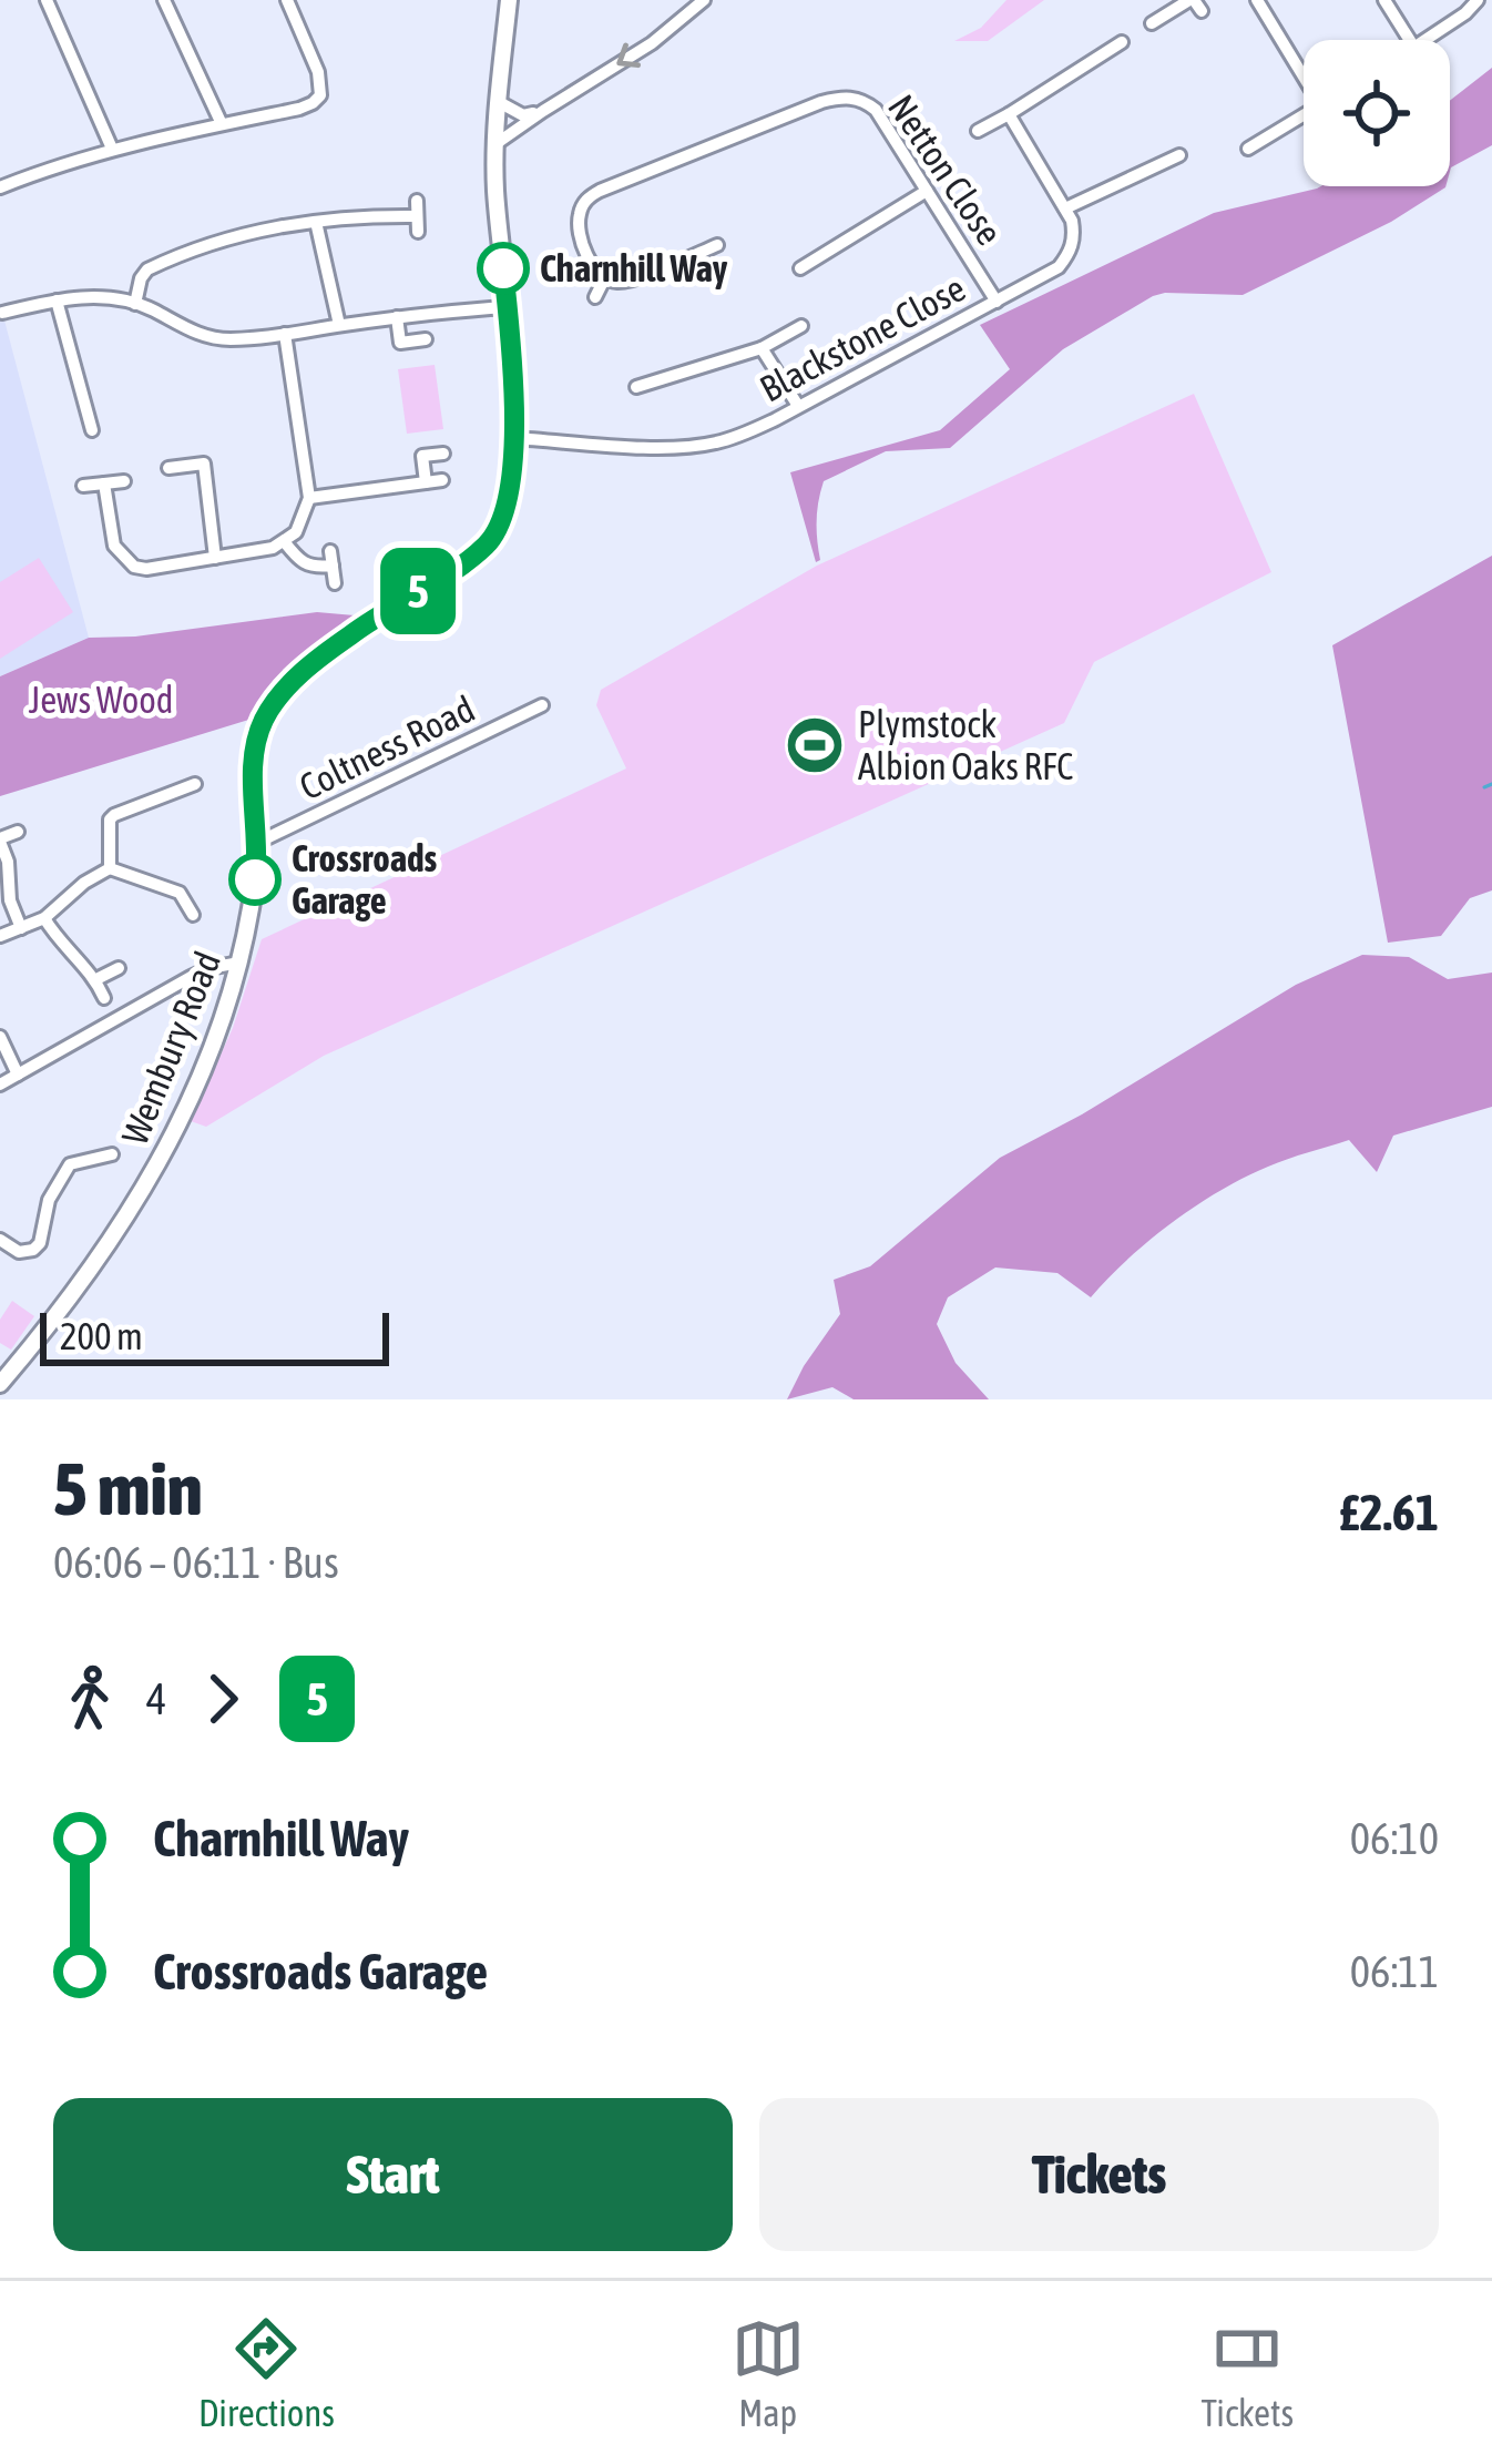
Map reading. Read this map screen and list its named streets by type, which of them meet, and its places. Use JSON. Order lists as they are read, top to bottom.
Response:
{
  "streets": {
    "street": [
      "Netton Close",
      "Blackstone Close",
      "Coltness Road",
      "Wembury Road"
    ]
  },
  "crossings": [
    ["Netton Close", "Blackstone Close"],
    ["Blackstone Close", "Wembury Road"],
    ["Coltness Road", "Wembury Road"]
  ],
  "parks": ["Jews Wood"],
  "places": {
    "other": ["Charnhill Way", "Crossroads Garage"],
    "sports": ["Plymstock Albion Oaks RFC"]
  },
  "lines": ["bus line 5"],
  "scale_bar": "200 m",
  "page": {
    "on_map": "5",
    "scale": "200 m",
    "heading": ["5 min", "06:06 – 06:11 · Bus", "£2.61"],
    "legs": ["4", "5"],
    "list": [
      {
        "name": "Charnhill Way",
        "value": "06:10"
      },
      {
        "name": "Crossroads Garage",
        "value": "06:11"
      }
    ],
    "buttons": ["Start", "Tickets"],
    "tabs": ["Directions", "Map", "Tickets"]
  }
}
